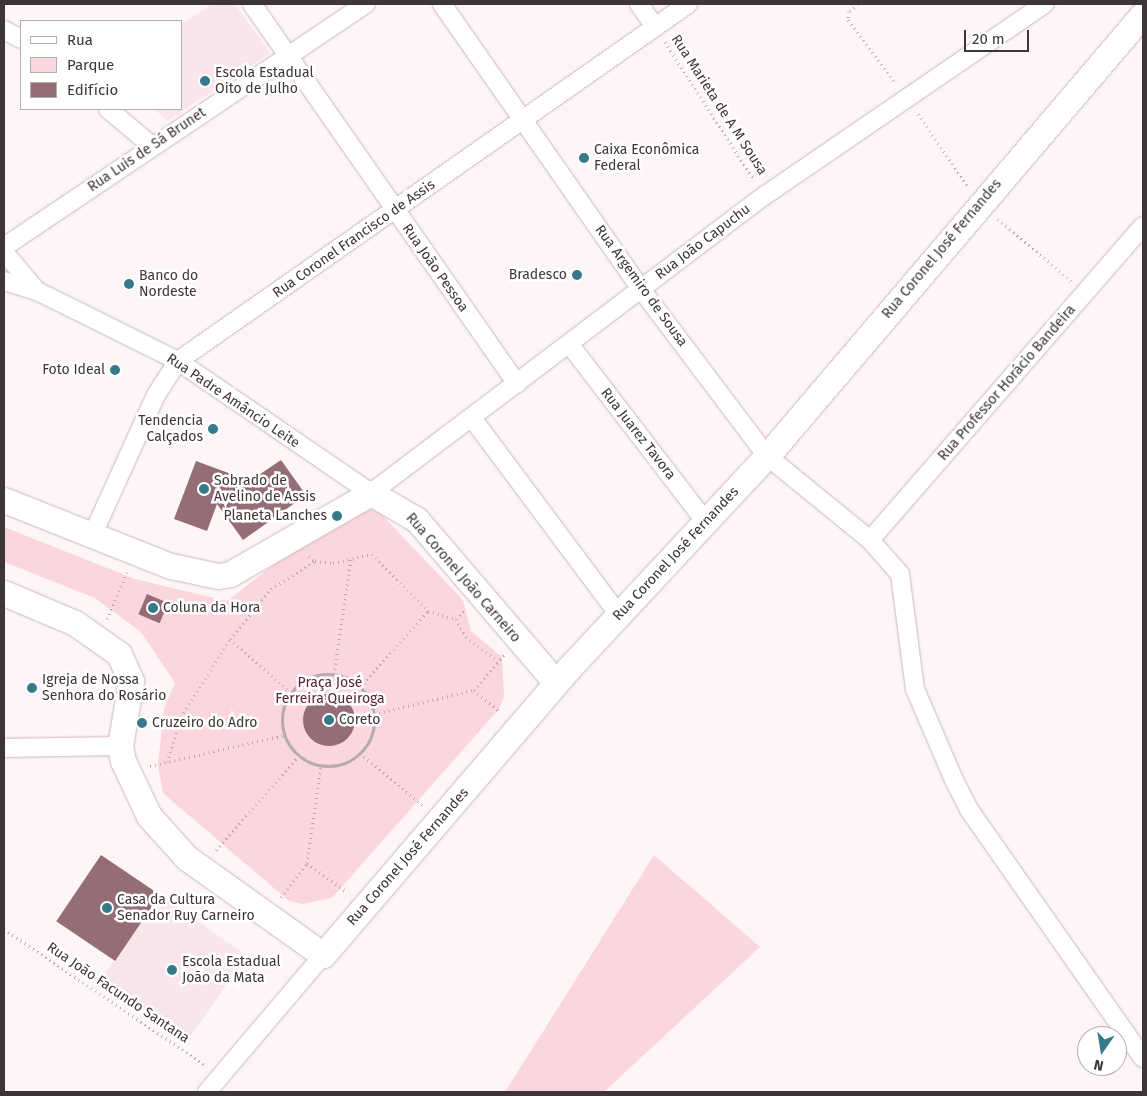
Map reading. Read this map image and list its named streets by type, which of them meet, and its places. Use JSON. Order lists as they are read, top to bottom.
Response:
{
  "streets": {
    "main road": ["Rua Coronel José Fernandes", "Rua Coronel João Carneiro"],
    "street": [
      "Rua Luis de Sá Brunet",
      "Rua Coronel Francisco de Assis",
      "Rua João Capuchu",
      "Rua João Pessoa",
      "Rua Argemiro de Sousa",
      "Rua Professor Horácio Bandeira",
      "Rua Padre Amâncio Leite",
      "Rua Juarez Tavora"
    ],
    "path": ["Rua Marieta de A M Sousa", "Rua João Facundo Santana"]
  },
  "crossings": [
    ["Rua Marieta de A M Sousa", "Rua Coronel Francisco de Assis"],
    ["Rua Marieta de A M Sousa", "Rua João Capuchu"],
    ["Rua Luis de Sá Brunet", "Rua João Pessoa"],
    ["Rua Coronel Francisco de Assis", "Rua João Pessoa"],
    ["Rua Coronel Francisco de Assis", "Rua Argemiro de Sousa"],
    ["Rua Coronel Francisco de Assis", "Rua Padre Amâncio Leite"],
    ["Rua João Capuchu", "Rua João Pessoa"],
    ["Rua João Capuchu", "Rua Argemiro de Sousa"],
    ["Rua João Capuchu", "Rua Padre Amâncio Leite"],
    ["Rua João Capuchu", "Rua Juarez Tavora"],
    ["Rua João Capuchu", "Rua Coronel João Carneiro"],
    ["Rua Coronel José Fernandes", "Rua Argemiro de Sousa"],
    ["Rua Coronel José Fernandes", "Rua Juarez Tavora"],
    ["Rua Coronel José Fernandes", "Rua Coronel João Carneiro"],
    ["Rua Coronel José Fernandes", "Rua João Facundo Santana"],
    ["Rua Argemiro de Sousa", "Rua Professor Horácio Bandeira"],
    ["Rua Padre Amâncio Leite", "Rua Coronel João Carneiro"]
  ],
  "parks": ["Praça José Ferreira Queiroga"],
  "places": [
    "Escola Estadual Oito de Julho",
    "Caixa Econômica Federal",
    "Bradesco",
    "Banco do Nordeste",
    "Foto Ideal",
    "Tendencia Calçados",
    "Sobrado de Avelino de Assis",
    "Planeta Lanches",
    "Coluna da Hora",
    "Igreja de Nossa Senhora do Rosário",
    "Coreto",
    "Cruzeiro do Adro",
    "Casa da Cultura Senador Ruy Carneiro",
    "Escola Estadual João da Mata"
  ],
  "legend": ["Rua", "Parque", "Edifício"],
  "scale_bar": "20 m",
  "north": "bottom"
}
